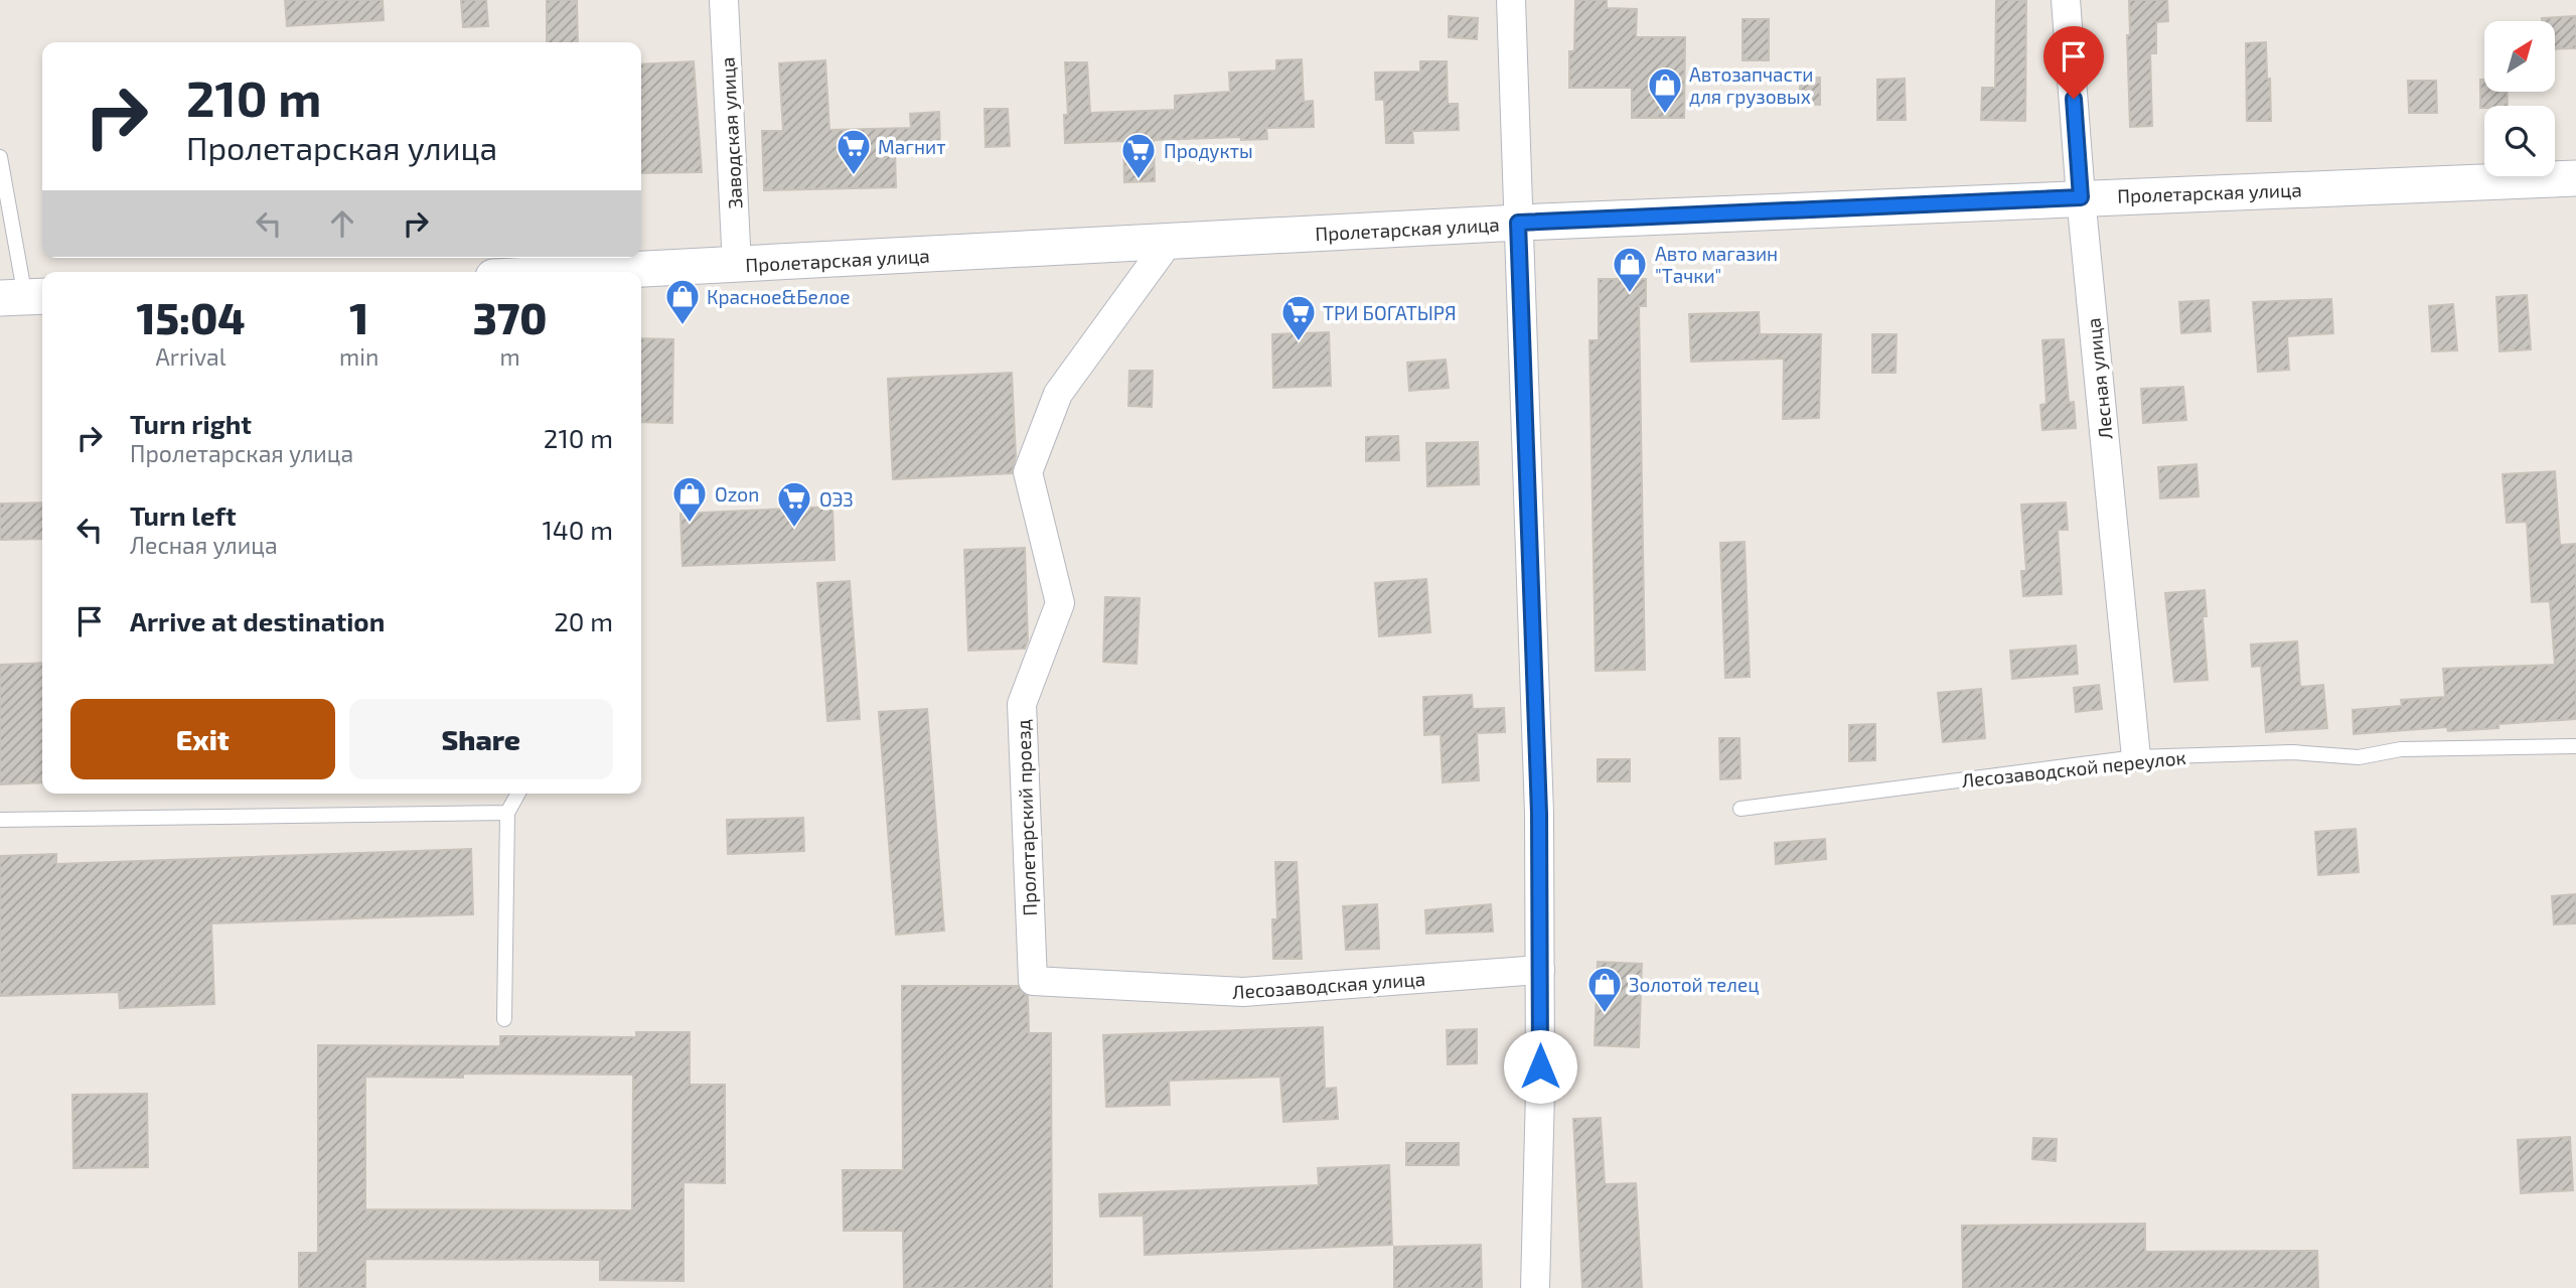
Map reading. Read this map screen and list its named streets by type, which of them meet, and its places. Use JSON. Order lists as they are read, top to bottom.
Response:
{
  "streets": {
    "street": [
      "Заводская улица",
      "Пролетарская улица",
      "Лесная улица",
      "Пролетарский проезд",
      "Лесозаводская улица"
    ],
    "lane": ["Лесозаводской переулок"]
  },
  "crossings": [
    ["Заводская улица", "Пролетарская улица"],
    ["Пролетарская улица", "Лесная улица"],
    ["Пролетарская улица", "Пролетарский проезд"],
    ["Лесная улица", "Лесозаводской переулок"],
    ["Пролетарский проезд", "Лесозаводская улица"]
  ],
  "places": {
    "shop": [
      "Автозапчасти для грузовых",
      "Авто магазин \"Тачки\"",
      "Красное&Белое",
      "Ozon",
      "Золотой телец"
    ],
    "supermarket": [
      "Магнит",
      "Продукты",
      "ТРИ БОГАТЫРЯ",
      "ОЭЗ"
    ]
  },
  "north": "top right",
  "page": {
    "turn": ["210 m", "Пролетарская улица"],
    "eta": [
      "15:04",
      "Arrival",
      "1",
      "min",
      "370",
      "m"
    ],
    "list": [
      {
        "name": "Turn right",
        "note": "Пролетарская улица",
        "value": "210 m"
      },
      {
        "name": "Turn left",
        "note": "Лесная улица",
        "value": "140 m"
      },
      {
        "name": "Arrive at destination",
        "value": "20 m"
      }
    ],
    "buttons": ["Exit", "Share"]
  }
}
